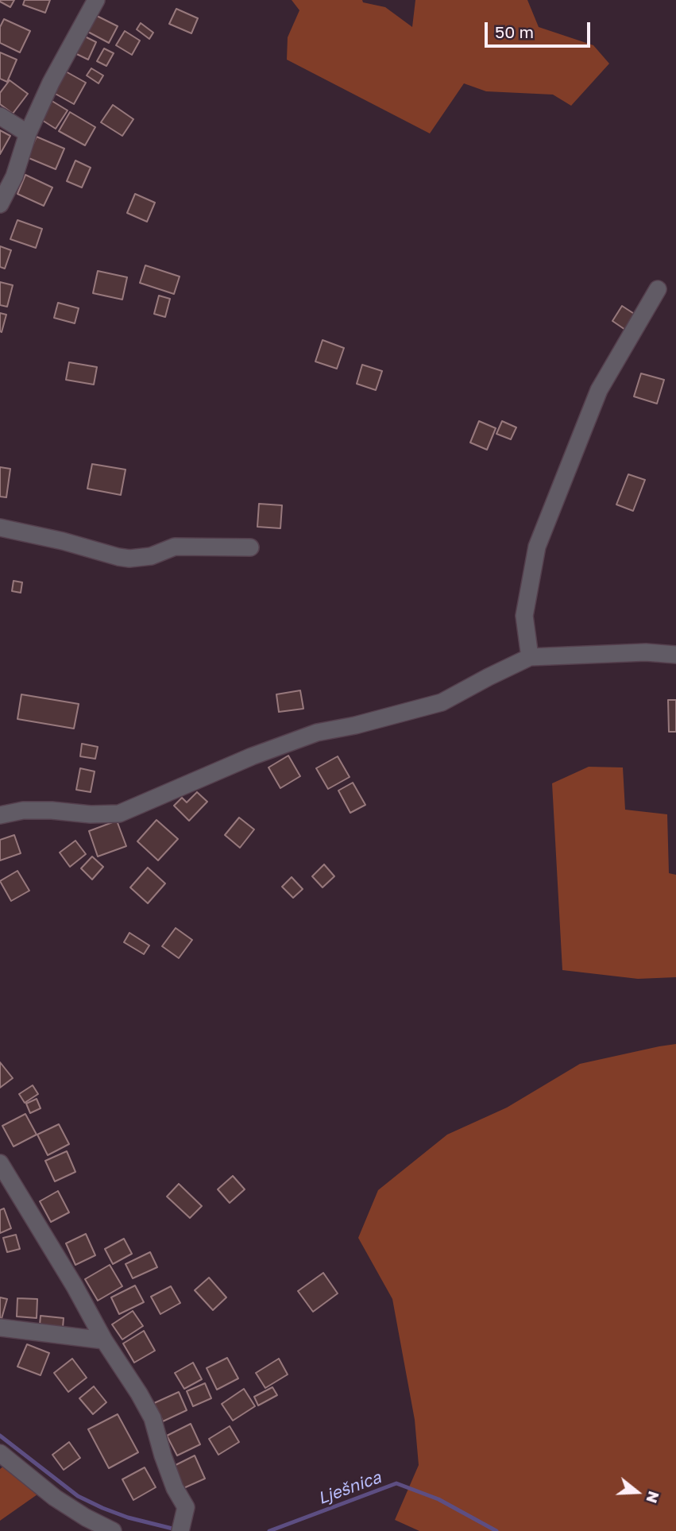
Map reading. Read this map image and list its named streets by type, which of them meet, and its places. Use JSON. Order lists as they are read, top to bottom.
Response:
{
  "water": ["Lješnica"],
  "scale_bar": "50 m",
  "north": "right"
}
